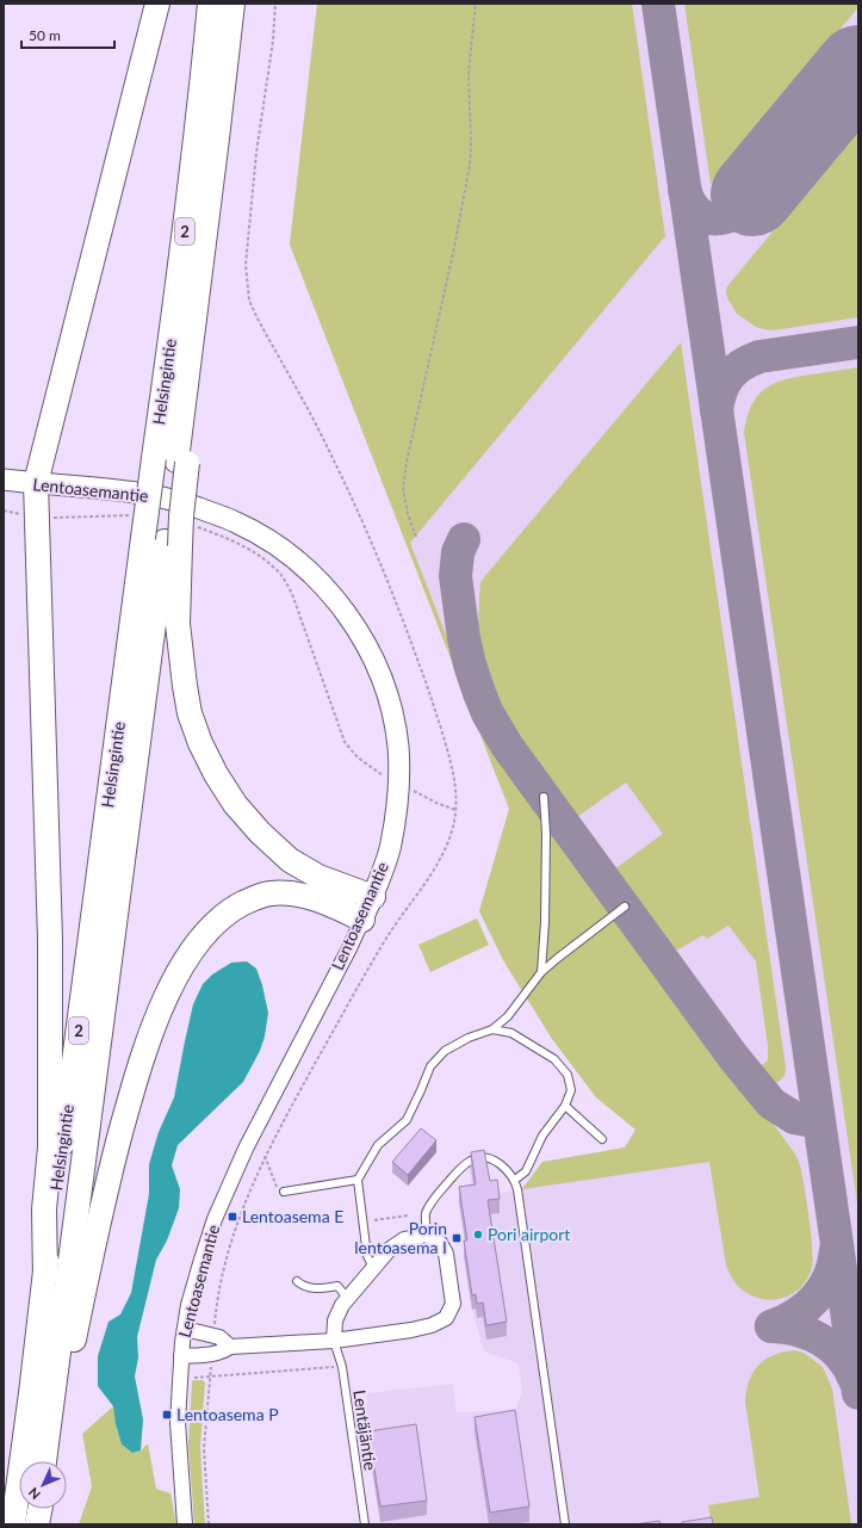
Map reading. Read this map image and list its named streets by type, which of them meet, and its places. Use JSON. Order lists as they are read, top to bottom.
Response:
{
  "streets": {
    "highway": ["2", "Helsingintie"],
    "main road": ["Lentoasemantie"],
    "lane": ["Lentäjäntie"]
  },
  "places": {
    "transit": ["Lentoasema E", "Porin lentoasema I", "Lentoasema P"],
    "other": ["Pori airport"]
  },
  "scale_bar": "50 m",
  "north": "bottom left"
}
